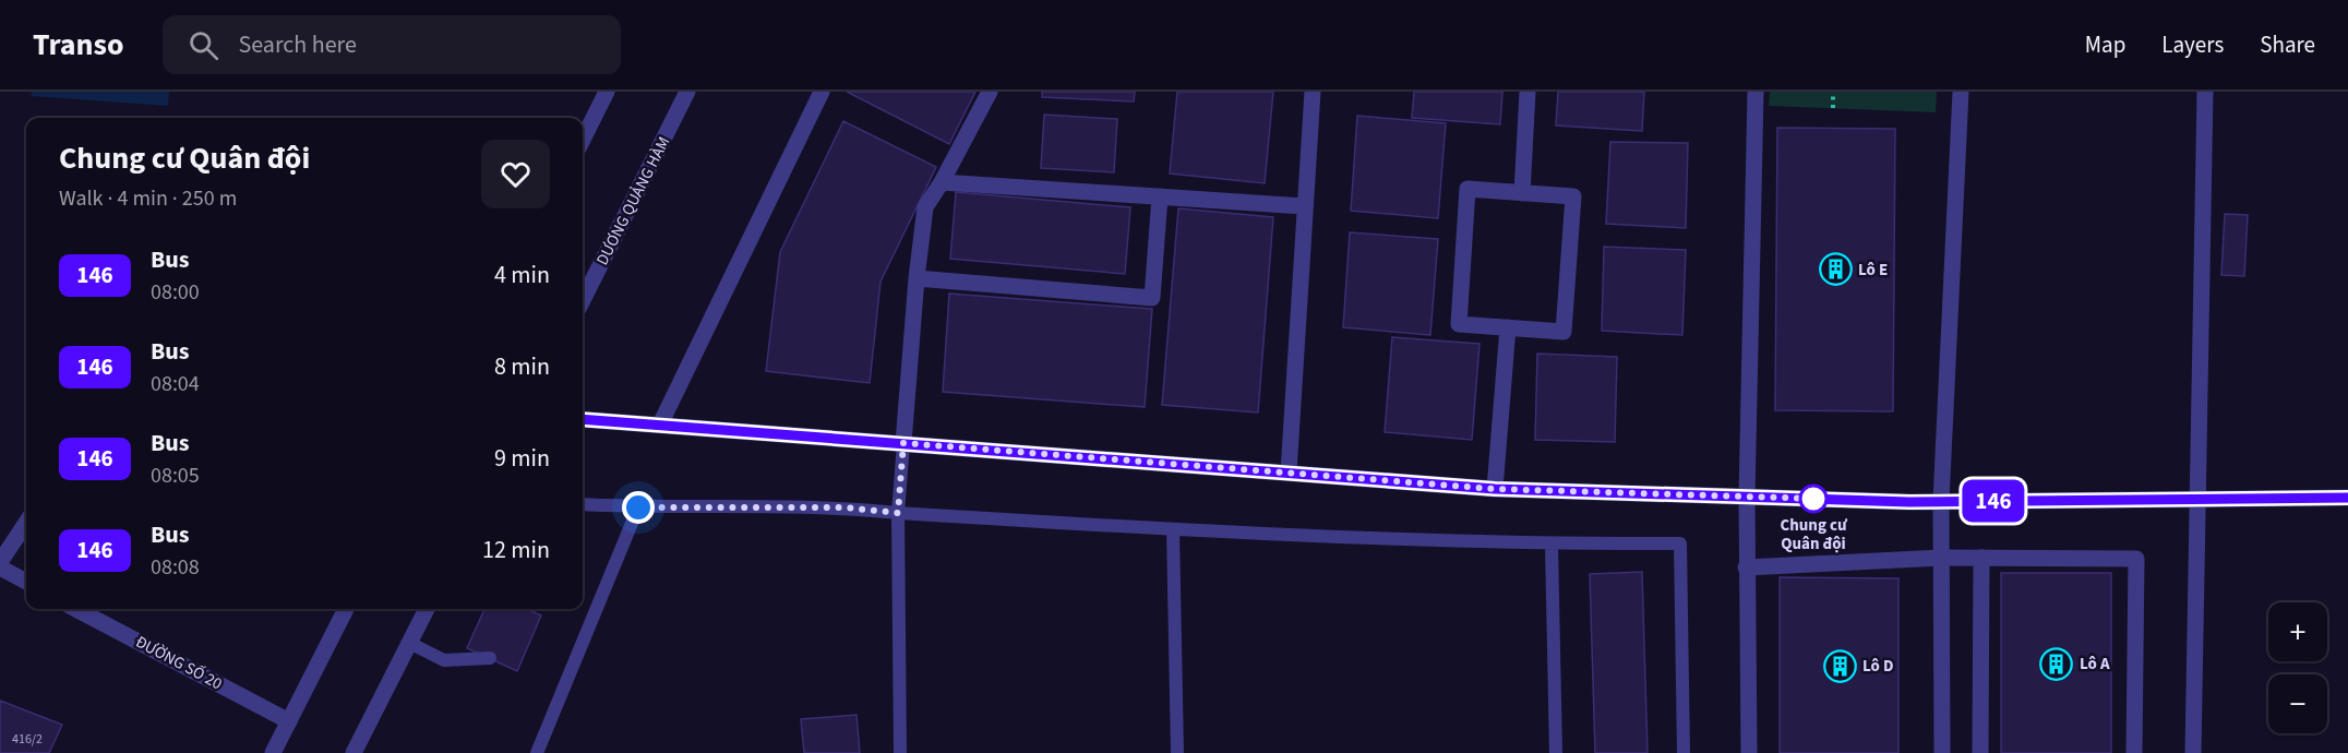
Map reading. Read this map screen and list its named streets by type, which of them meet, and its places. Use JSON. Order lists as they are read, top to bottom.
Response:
{
  "streets": {
    "street": ["DƯƠNG QUẢNG HÀM", "ĐƯỜNG SỐ 20"]
  },
  "places": {
    "building": ["Lô E", "Lô A", "Lô D"],
    "other": ["Chung cư Quân đội"]
  },
  "lines": ["bus line 146"],
  "house_numbers": ["416/2"],
  "page": {
    "header": "Transo",
    "search": "Search here",
    "nav": ["Map", "Layers", "Share"],
    "on_map": "146",
    "heading": ["Chung cư Quân đội", "Walk · 4 min · 250 m"],
    "list": [
      {
        "mark": "146",
        "name": "Bus",
        "note": "08:00",
        "value": "4 min"
      },
      {
        "mark": "146",
        "name": "Bus",
        "note": "08:04",
        "value": "8 min"
      },
      {
        "mark": "146",
        "name": "Bus",
        "note": "08:05",
        "value": "9 min"
      },
      {
        "mark": "146",
        "name": "Bus",
        "note": "08:08",
        "value": "12 min"
      }
    ],
    "map_buttons": ["+", "−"]
  }
}
